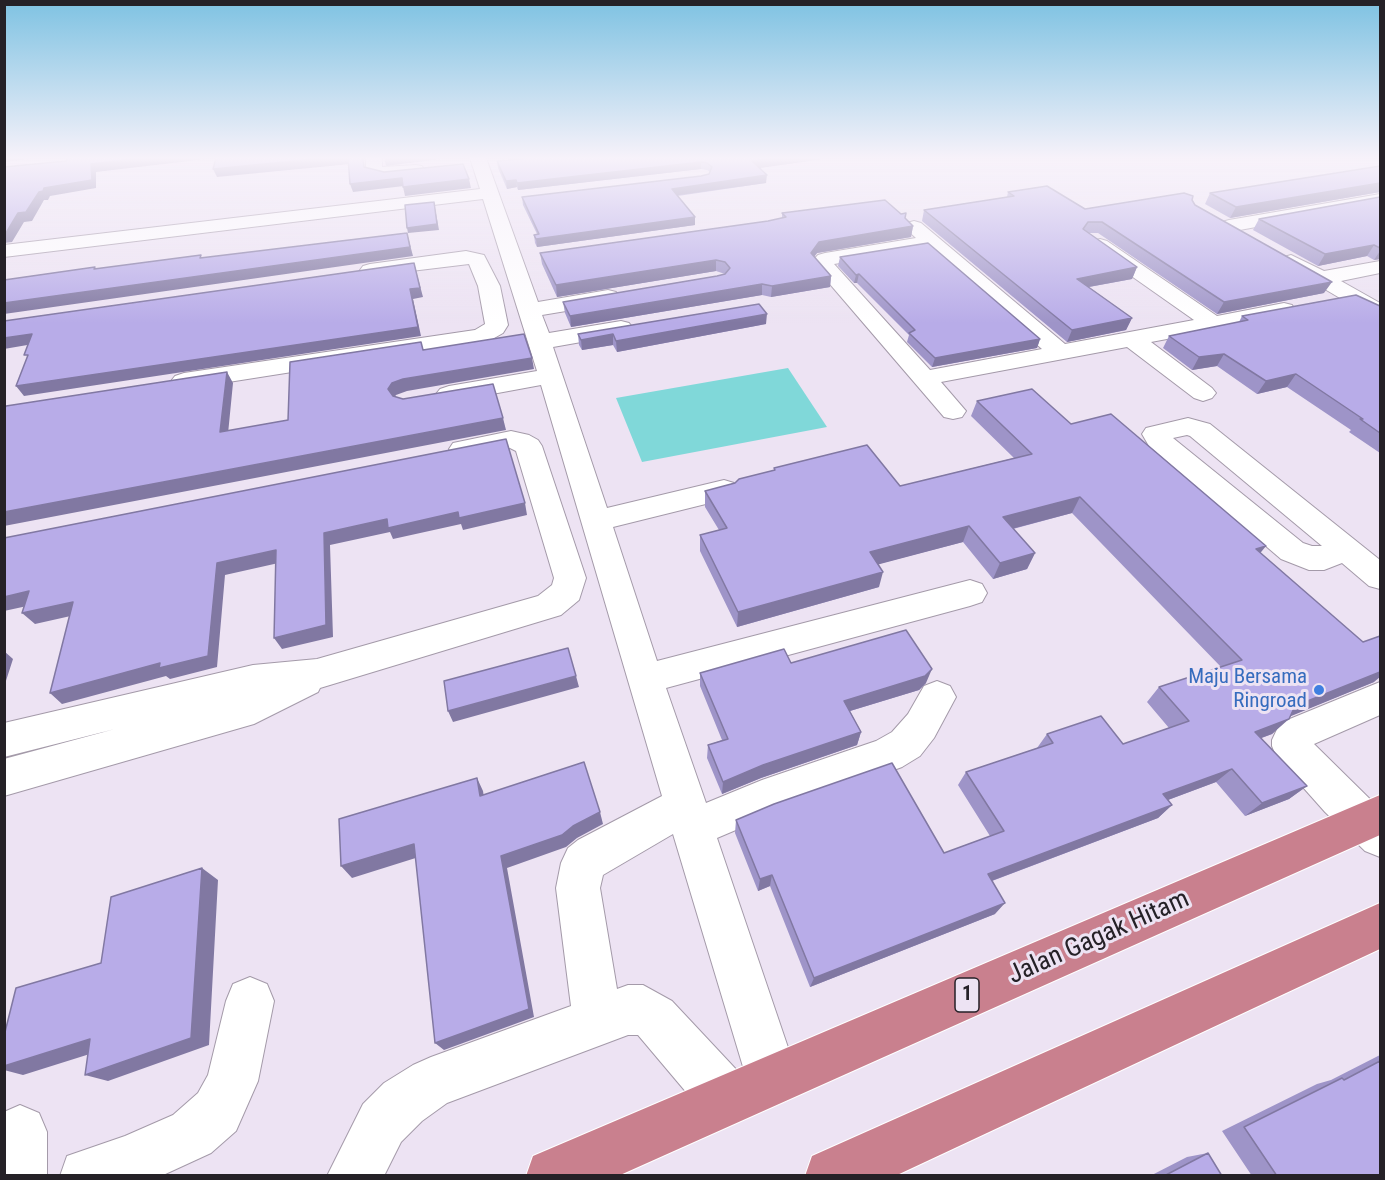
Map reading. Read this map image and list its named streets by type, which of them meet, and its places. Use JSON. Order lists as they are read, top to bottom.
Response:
{
  "streets": {
    "highway": ["Jalan Gagak Hitam", "1"]
  },
  "places": ["Maju Bersama Ringroad"]
}
